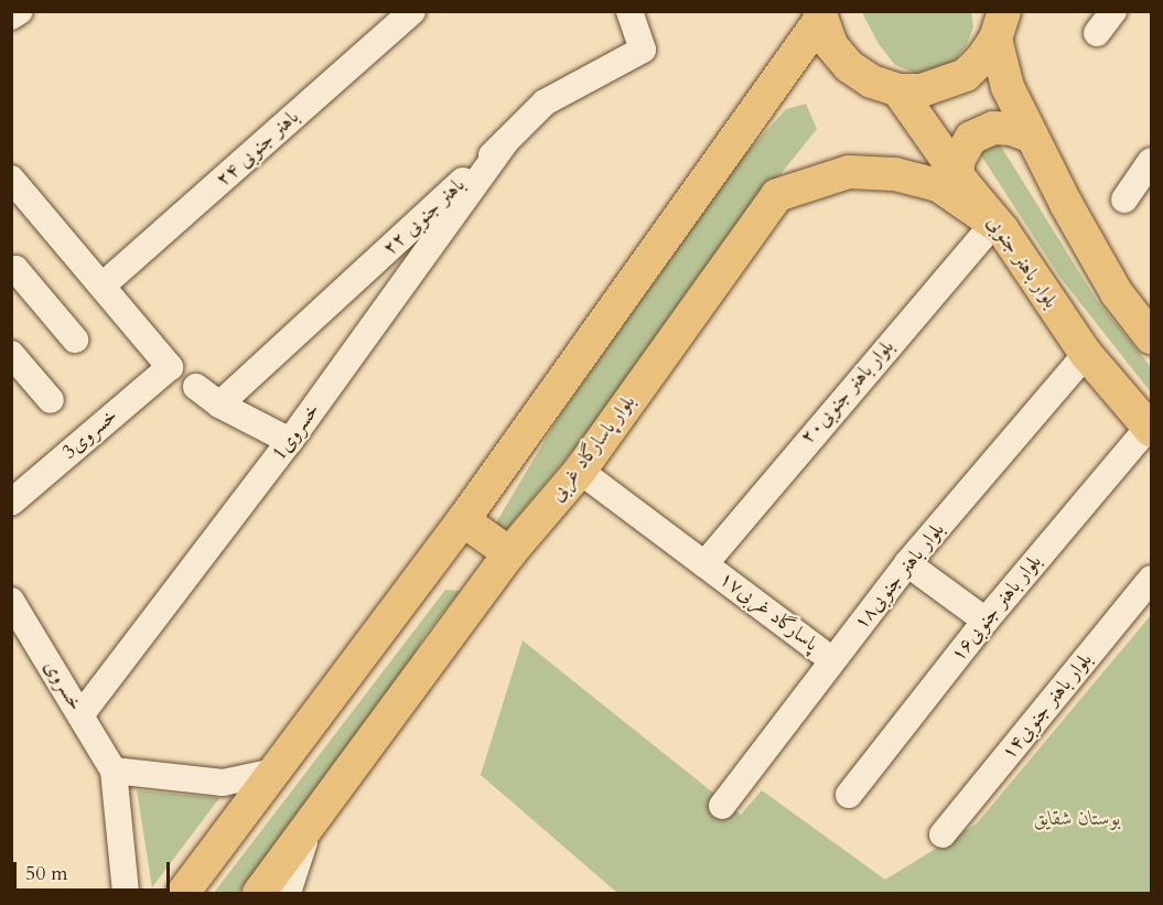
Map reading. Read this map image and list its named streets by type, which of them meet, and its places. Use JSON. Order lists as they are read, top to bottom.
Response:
{
  "streets": {
    "main road": ["بلوار باهنر جنوبی", "بلوار پاسارگاد غربی"],
    "street": [
      "۲۴ باهنر جنوبی",
      "۲۲ باهنر جنوبی",
      "بلوار باهنر جنوبی۲۰",
      "خسروى1",
      "3خسروى",
      "۱۸بلوار باهنر جنوبی",
      "بلوار باهنر جنوبی۱۶",
      "۱۷پاسارگاد غربی",
      "خسروى",
      "بلوار باهنر جنوبی۱۴"
    ]
  },
  "crossings": [
    ["۲۴ باهنر جنوبی", "3خسروى"],
    ["۲۲ باهنر جنوبی", "خسروى1"],
    ["بلوار باهنر جنوبی", "بلوار باهنر جنوبی۲۰"],
    ["بلوار باهنر جنوبی", "بلوار پاسارگاد غربی"],
    ["بلوار باهنر جنوبی", "۱۸بلوار باهنر جنوبی"],
    ["بلوار باهنر جنوبی", "بلوار باهنر جنوبی۱۶"],
    ["بلوار باهنر جنوبی۲۰", "بلوار پاسارگاد غربی"],
    ["بلوار باهنر جنوبی۲۰", "۱۷پاسارگاد غربی"],
    ["خسروى1", "خسروى"],
    ["بلوار پاسارگاد غربی", "۱۷پاسارگاد غربی"],
    ["۱۸بلوار باهنر جنوبی", "۱۷پاسارگاد غربی"]
  ],
  "parks": ["بوستان شقایق"],
  "scale_bar": "50 m"
}
